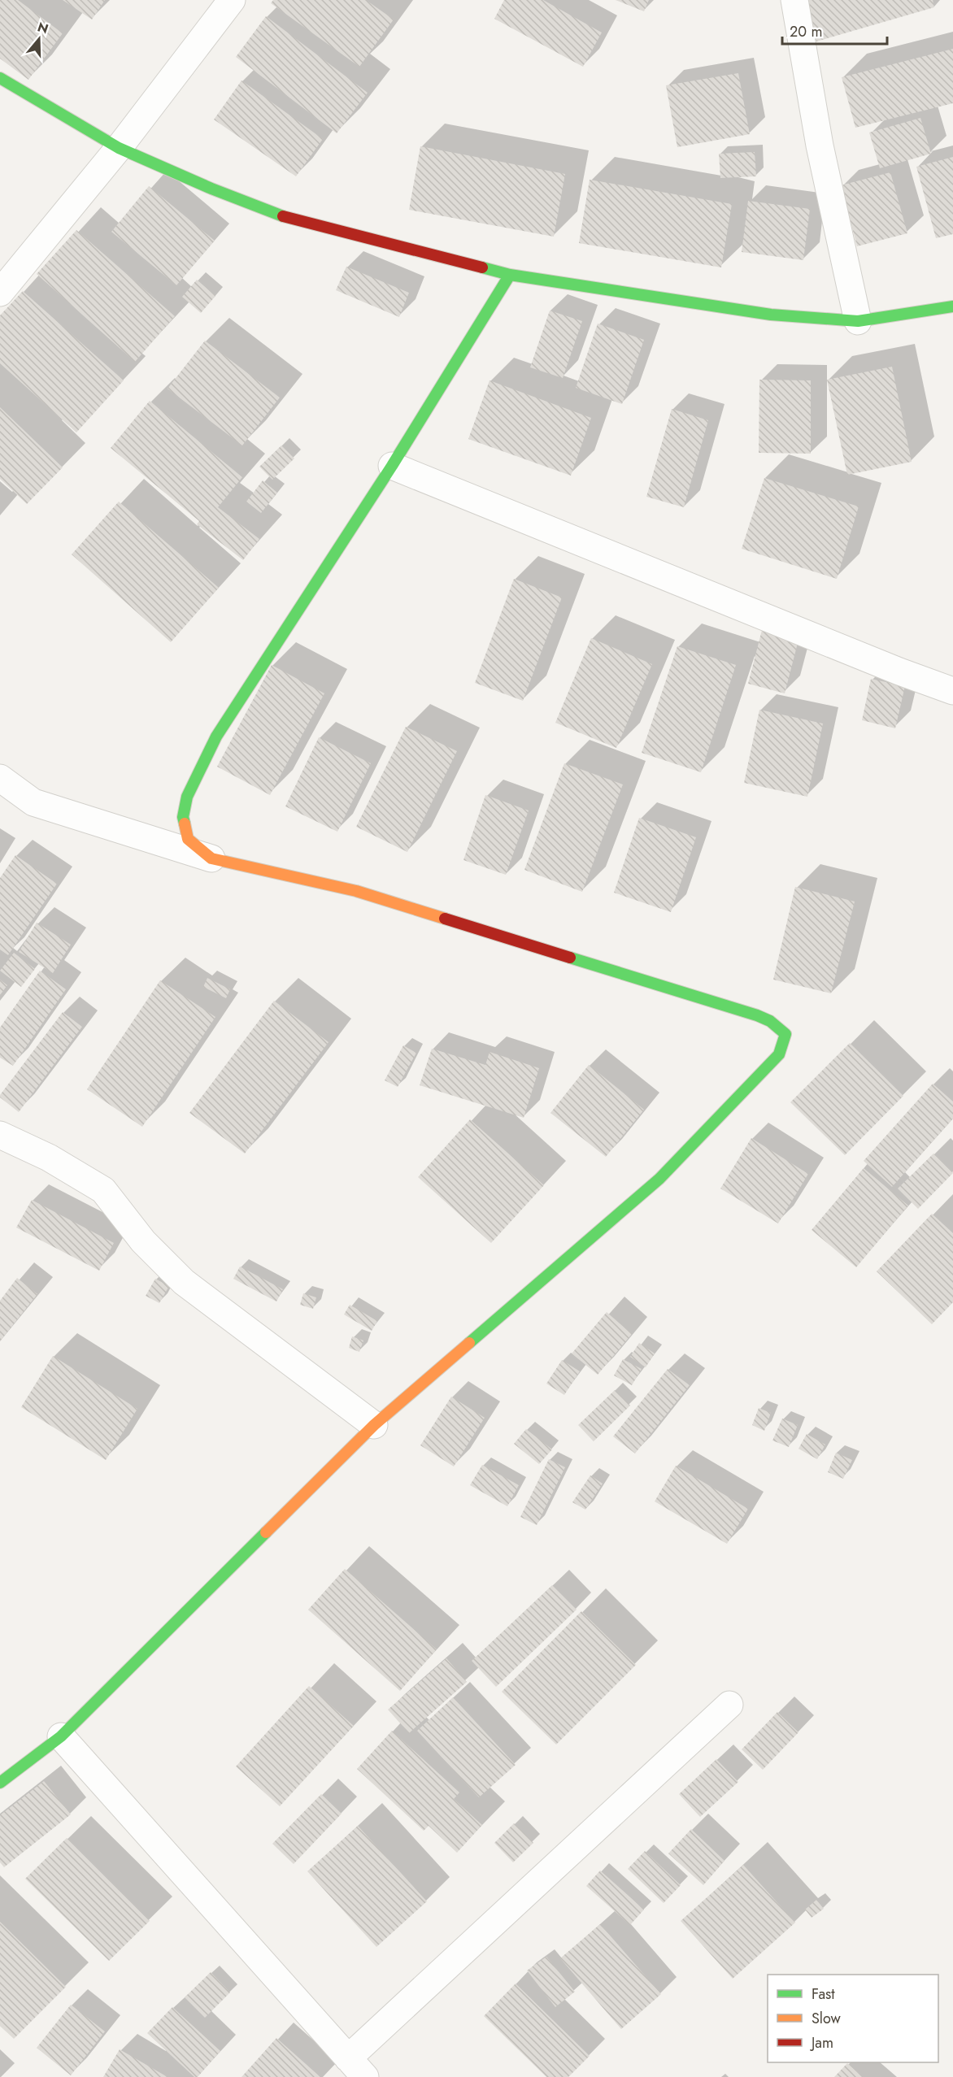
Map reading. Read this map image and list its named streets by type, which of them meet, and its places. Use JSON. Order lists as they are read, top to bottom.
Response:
{
  "legend": ["Fast", "Slow", "Jam"],
  "scale_bar": "20 m",
  "north": "top"
}
